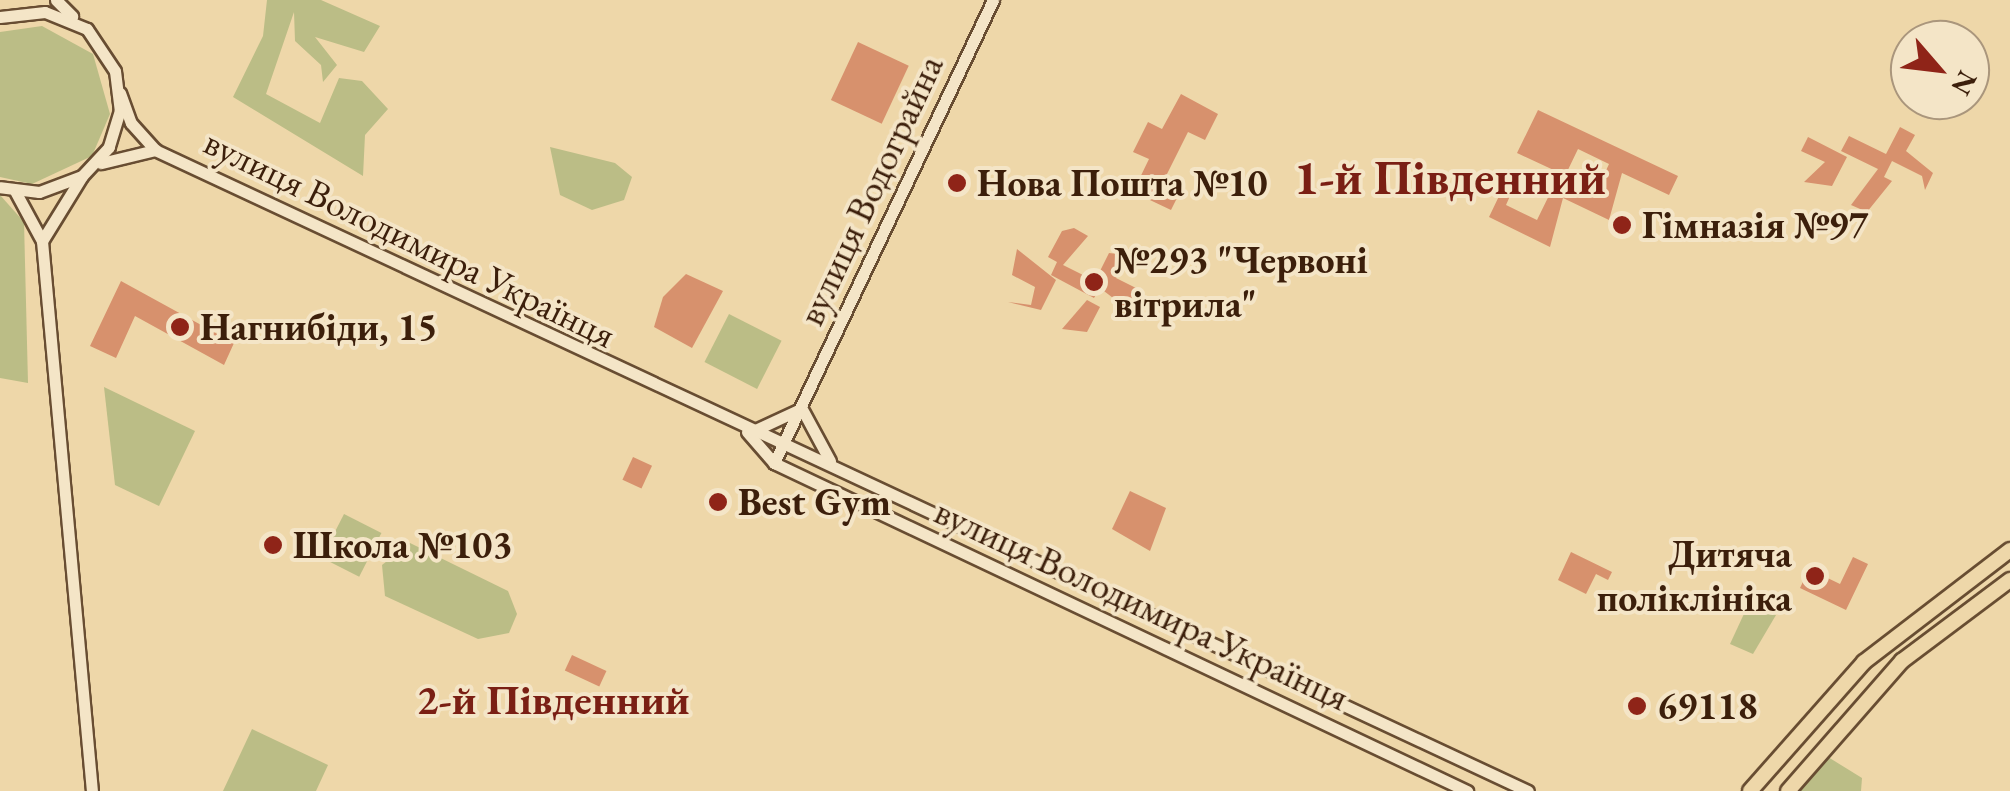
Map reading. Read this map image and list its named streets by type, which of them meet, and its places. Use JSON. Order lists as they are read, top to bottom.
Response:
{
  "streets": {
    "street": ["вулиця Водограйна", "вулиця Володимира Українця"]
  },
  "crossings": [
    ["вулиця Водограйна", "вулиця Володимира Українця"]
  ],
  "districts": ["1-й Південний", "2-й Південний"],
  "places": [
    "Нова Пошта №10",
    "Гімназія №97",
    "№293 \"Червоні вітрила\"",
    "Нагнибіди, 15",
    "Best Gym",
    "Школа №103",
    "Дитяча поліклініка",
    "69118"
  ],
  "north": "bottom right"
}
